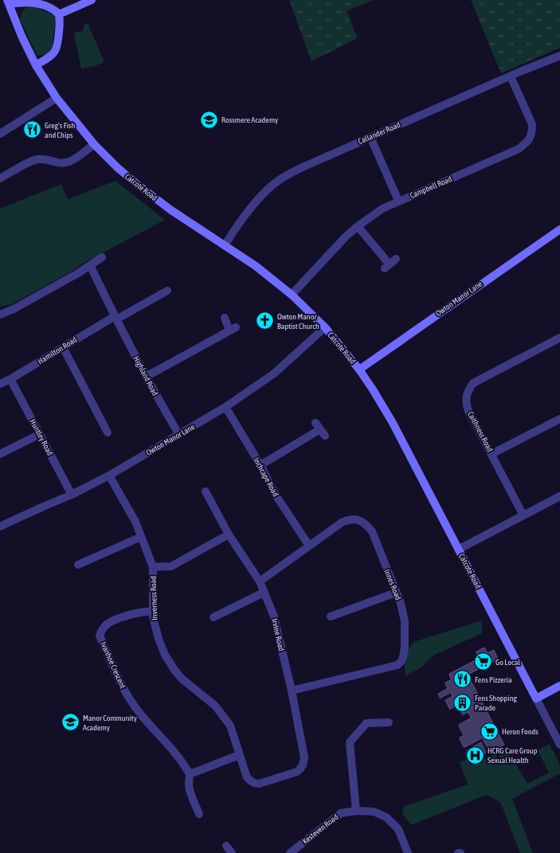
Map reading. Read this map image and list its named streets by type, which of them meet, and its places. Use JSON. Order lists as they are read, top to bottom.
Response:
{
  "streets": {
    "street": [
      "Callander Road",
      "Catcote Road",
      "Campbell Road",
      "Owton Manor Lane",
      "Hamilton Road",
      "Highland Road",
      "Caithness Road",
      "Huntley Road",
      "Inchcape Road",
      "Innes Road",
      "Inverness Road",
      "Irvine Road",
      "Ivanhoe Crescent",
      "Kesteven Road"
    ]
  },
  "crossings": [
    ["Callander Road", "Catcote Road"],
    ["Callander Road", "Campbell Road"],
    ["Catcote Road", "Campbell Road"],
    ["Catcote Road", "Owton Manor Lane"],
    ["Owton Manor Lane", "Highland Road"],
    ["Owton Manor Lane", "Huntley Road"],
    ["Owton Manor Lane", "Inchcape Road"],
    ["Owton Manor Lane", "Inverness Road"],
    ["Hamilton Road", "Highland Road"],
    ["Hamilton Road", "Huntley Road"],
    ["Inchcape Road", "Innes Road"],
    ["Innes Road", "Irvine Road"],
    ["Inverness Road", "Irvine Road"],
    ["Inverness Road", "Ivanhoe Crescent"]
  ],
  "places": {
    "school or university": ["Rossmere Academy", "Manor Community Academy"],
    "restaurant": ["Greg's Fish and Chips", "Fens Pizzeria"],
    "church": ["Owton Manor Baptist Church"],
    "supermarket": ["Go Local", "Heron Foods"],
    "building": ["Fens Shopping Parade"],
    "hospital": ["HCRG Care Group Sexual Health"]
  }
}
